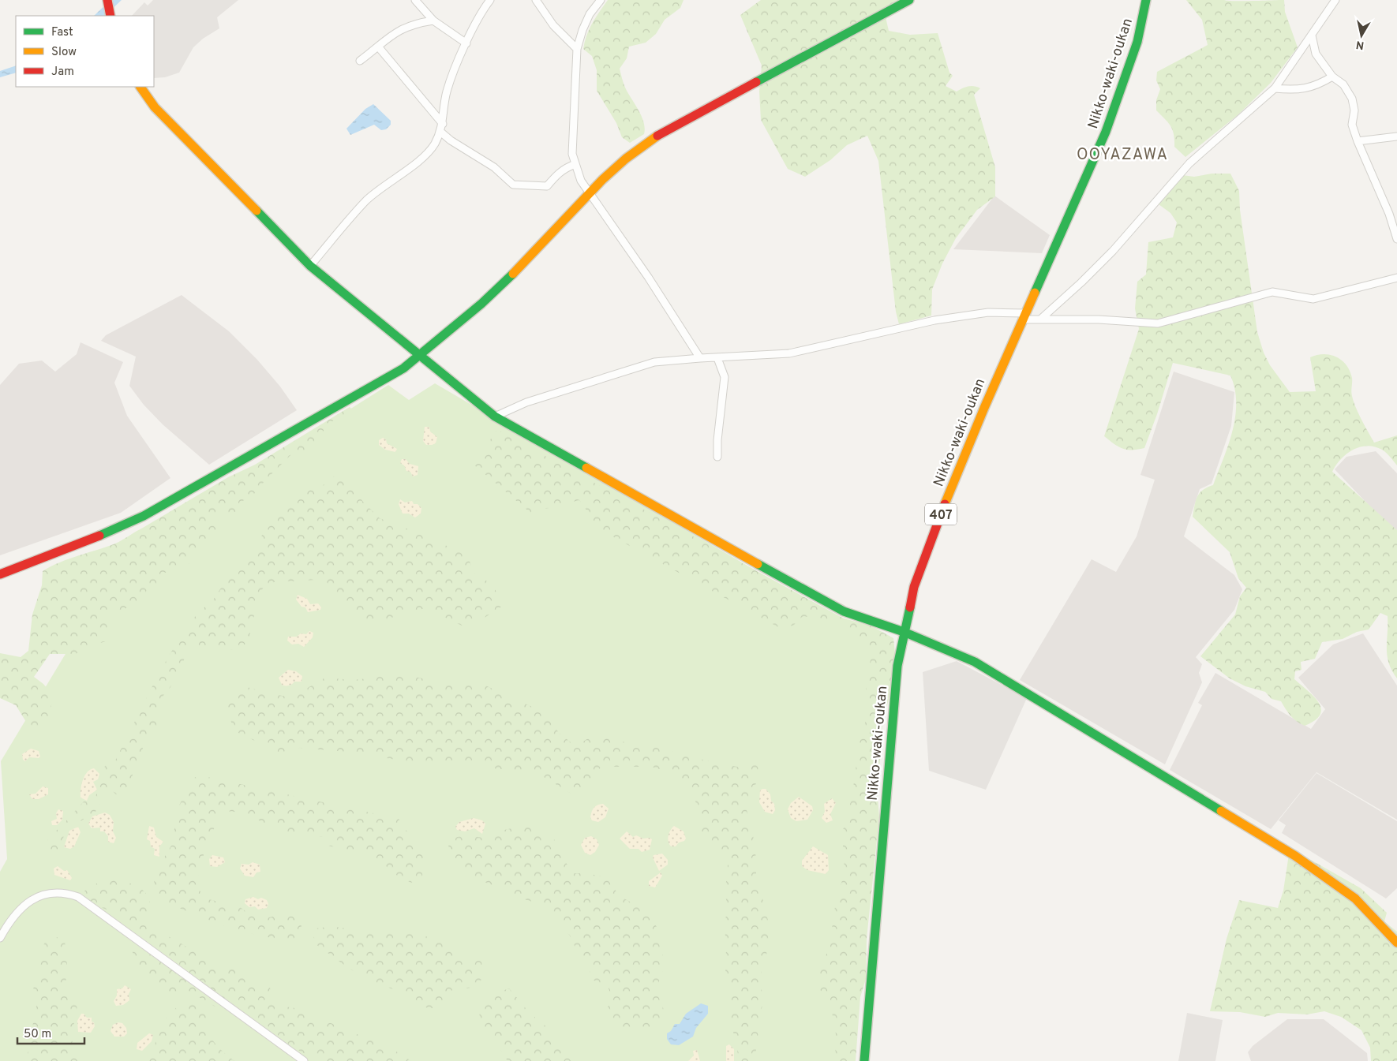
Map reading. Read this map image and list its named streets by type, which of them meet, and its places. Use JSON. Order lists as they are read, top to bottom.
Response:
{
  "streets": {
    "main road": ["Nikko-waki-oukan", "407"]
  },
  "districts": ["OOYAZAWA"],
  "legend": ["Fast", "Slow", "Jam"],
  "scale_bar": "50 m",
  "north": "bottom"
}
